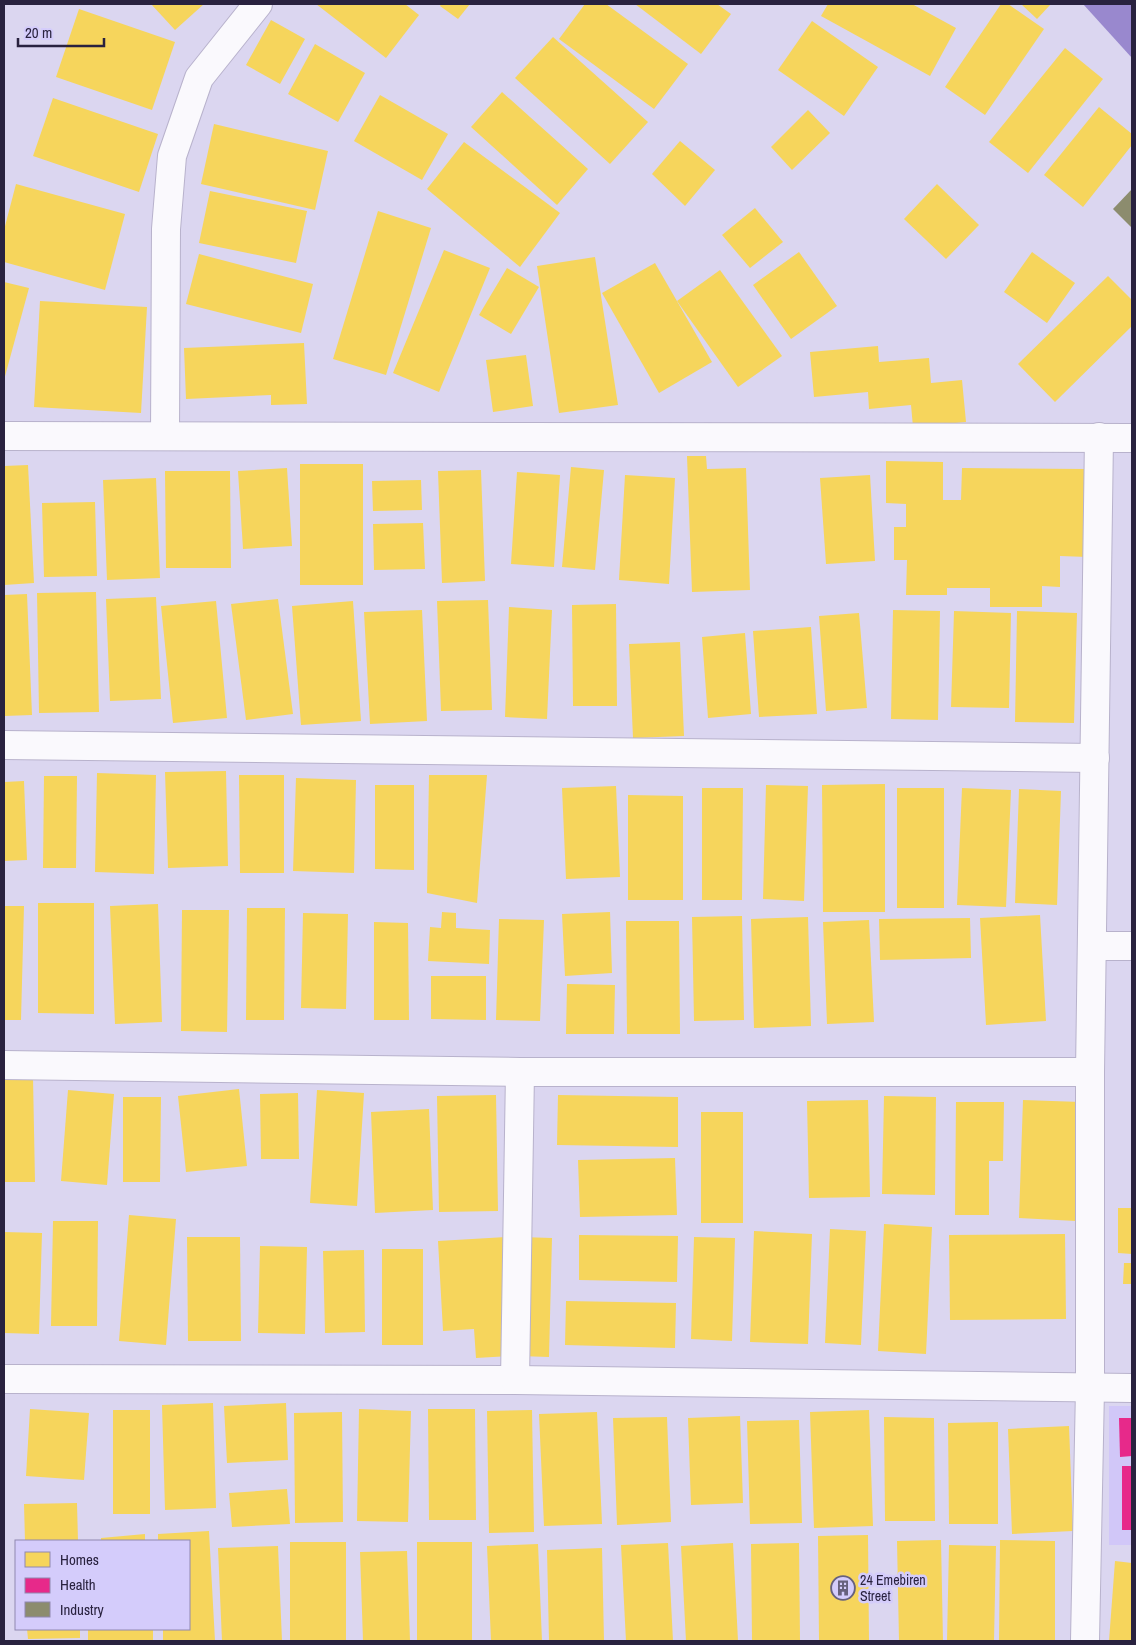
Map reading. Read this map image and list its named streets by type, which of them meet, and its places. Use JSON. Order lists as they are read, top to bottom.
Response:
{
  "places": {
    "building": ["24 Emebiren Street"]
  },
  "legend": ["Homes", "Health", "Industry"],
  "scale_bar": "20 m"
}
